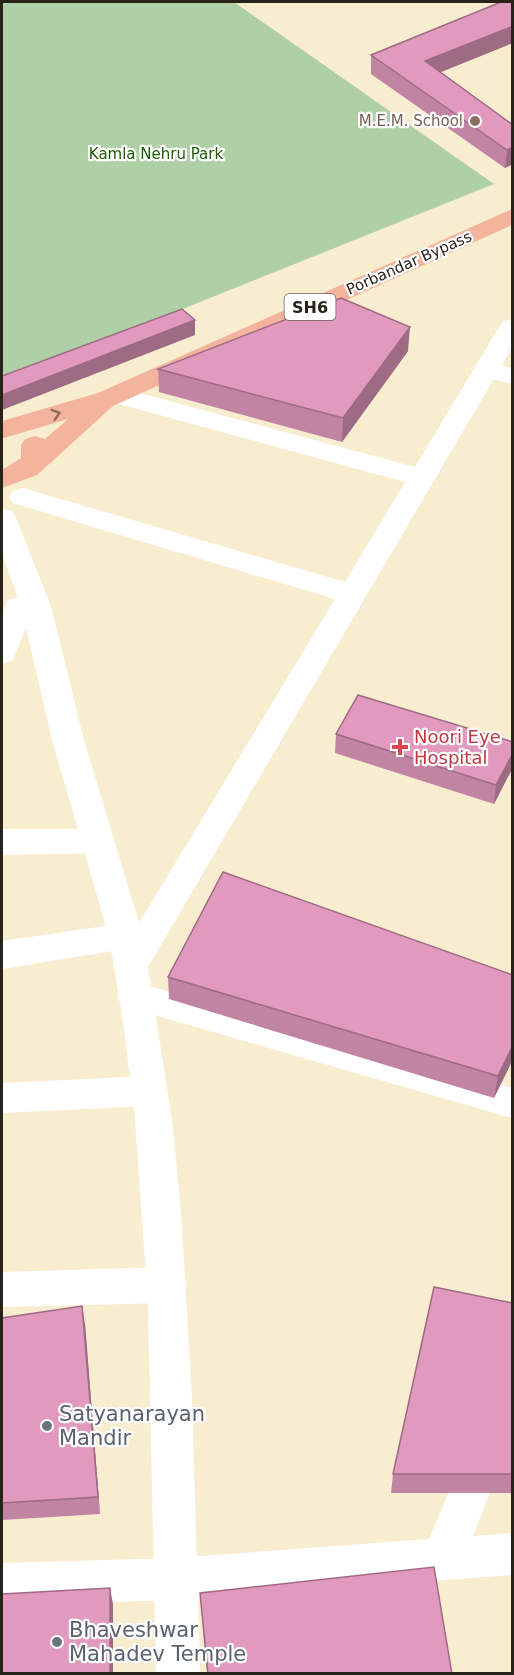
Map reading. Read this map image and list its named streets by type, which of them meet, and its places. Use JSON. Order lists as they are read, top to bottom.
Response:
{
  "streets": {
    "main road": ["Porbandar Bypass", "SH6"]
  },
  "crossings": [
    ["Porbandar Bypass", "SH6"]
  ],
  "parks": ["Kamla Nehru Park"],
  "places": {
    "other": ["M.E.M. School", "Satyanarayan Mandir", "Bhaveshwar Mahadev Temple"],
    "health": ["Noori Eye Hospital"]
  }
}
